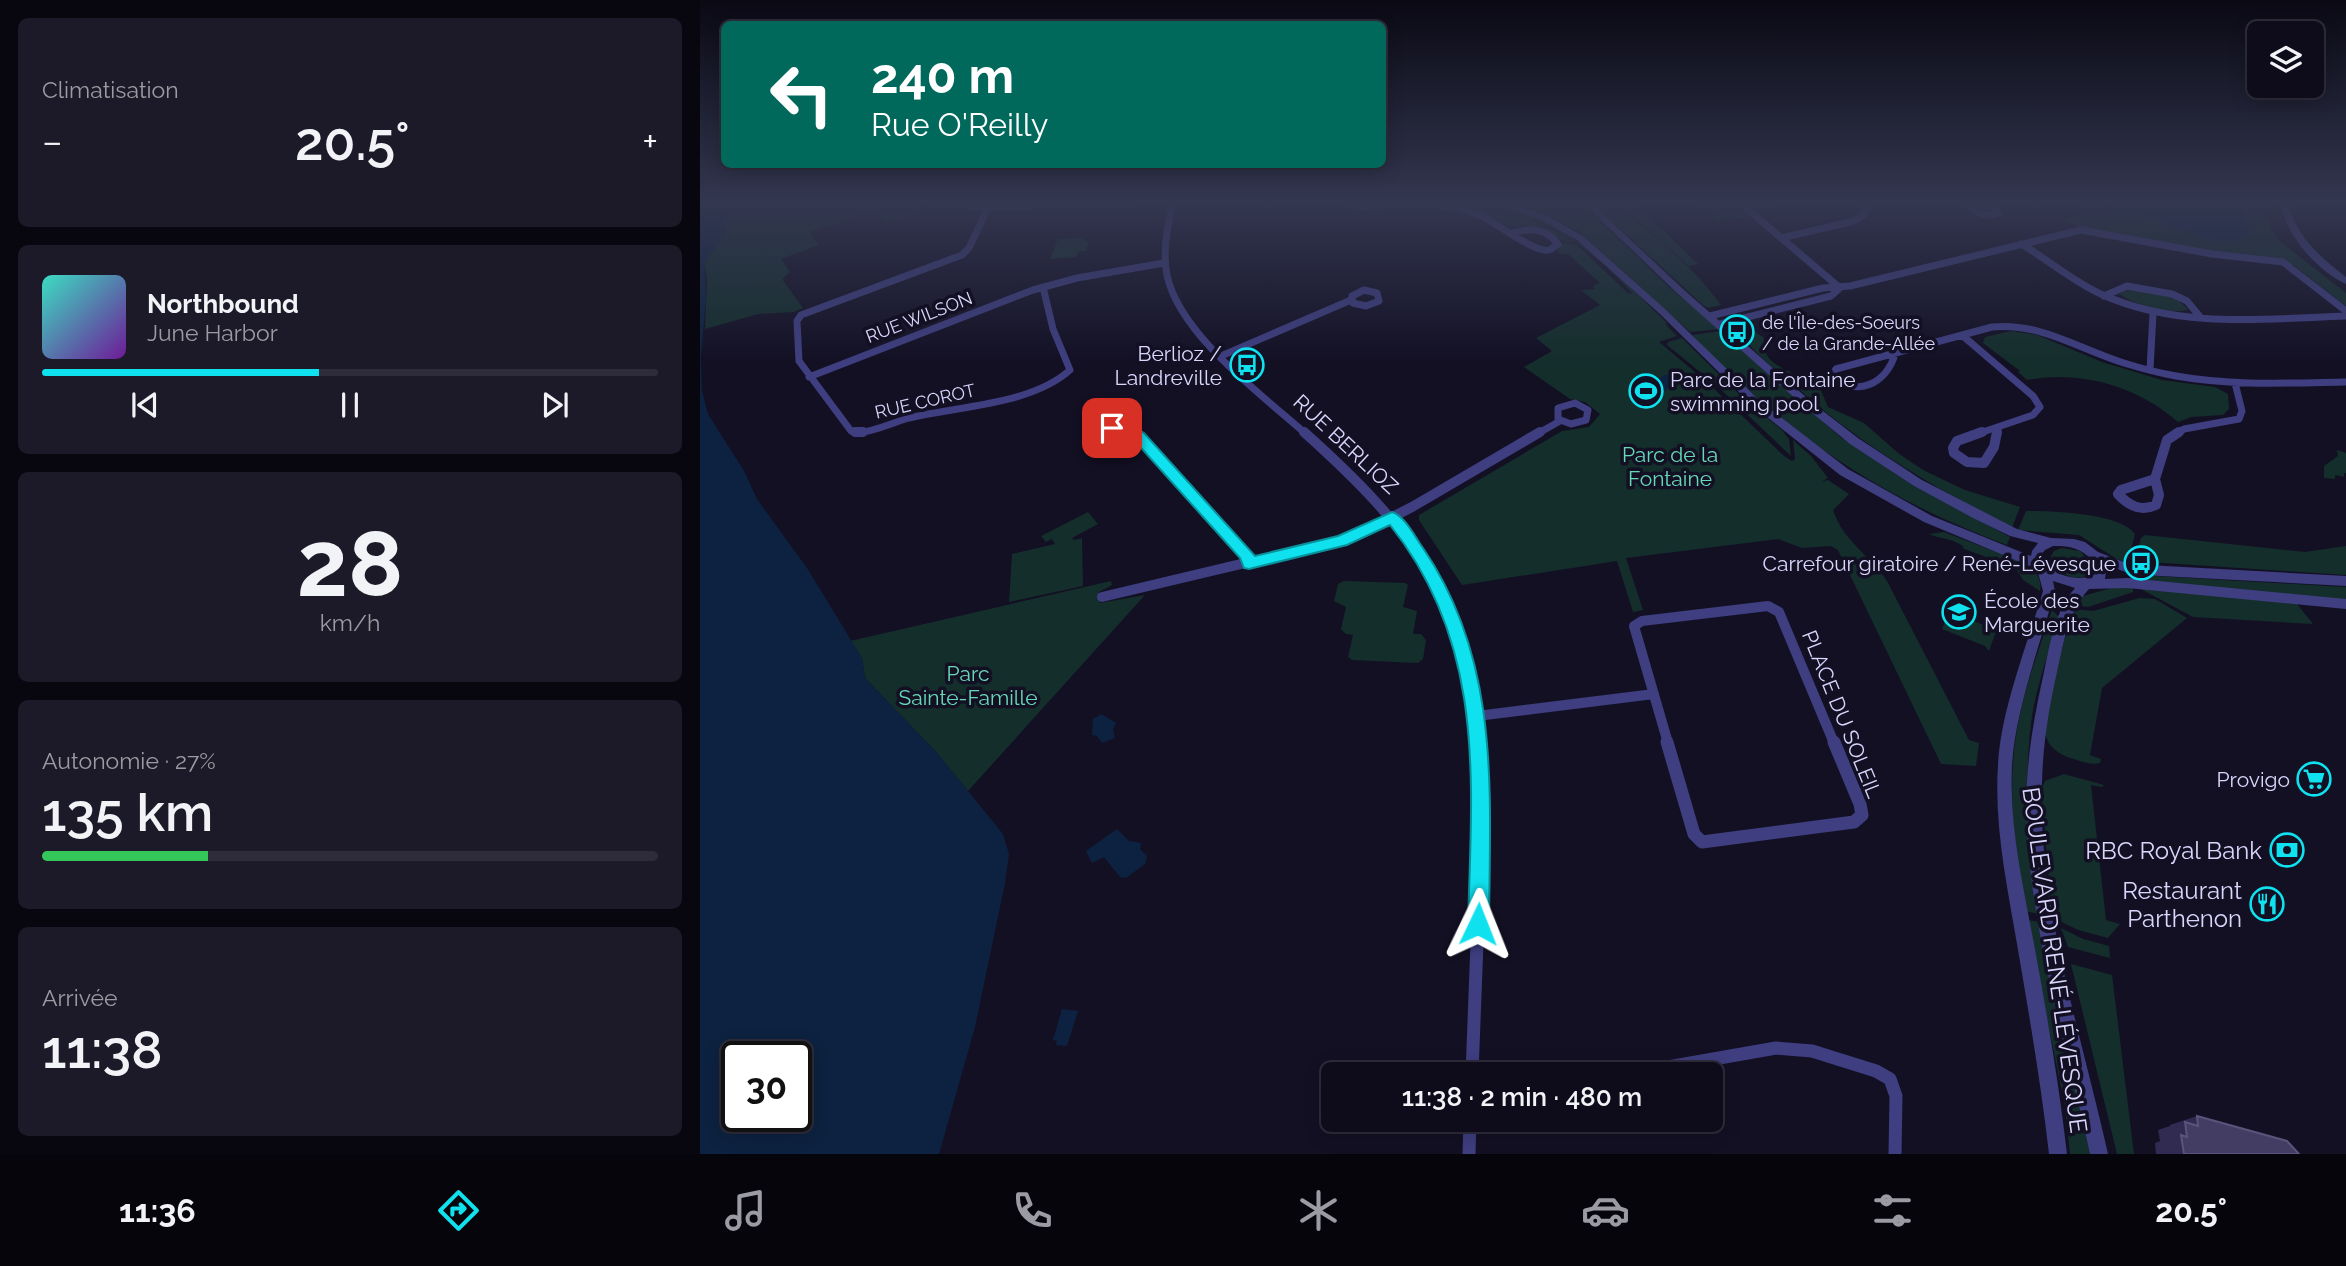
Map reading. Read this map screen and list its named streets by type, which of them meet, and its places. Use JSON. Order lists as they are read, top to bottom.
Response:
{
  "streets": {
    "street": [
      "RUE WILSON",
      "RUE COROT",
      "RUE BERLIOZ",
      "PLACE DU SOLEIL",
      "BOULEVARD RENÉ-LÉVESQUE"
    ]
  },
  "crossings": [
    ["RUE WILSON", "RUE COROT"],
    ["RUE WILSON", "RUE BERLIOZ"]
  ],
  "parks": ["Parc de la Fontaine", "Parc Sainte-Famille"],
  "places": {
    "bus stop": ["de l'Île-des-Soeurs / de la Grande-Allée", "Berlioz / Landreville", "Carrefour giratoire / René-Lévesque"],
    "sports": ["Parc de la Fontaine swimming pool"],
    "school or university": ["École des Marguerite"],
    "supermarket": ["Provigo"],
    "bank": ["RBC Royal Bank"],
    "restaurant": ["Restaurant Parthenon"]
  },
  "page": {
    "tile": [
      "Climatisation",
      ["28", "km/h"],
      ["Autonomie · 27%", "135 km"],
      ["Arrivée", "11:38"]
    ],
    "turn": ["240 m", "Rue O'Reilly"],
    "heat": ["−", "20.5°", "+"],
    "song": ["Northbound", "June Harbor"],
    "limit": "30",
    "trip": "11:38 · 2 min · 480 m",
    "tabs": ["11:36", "20.5°"]
  }
}
